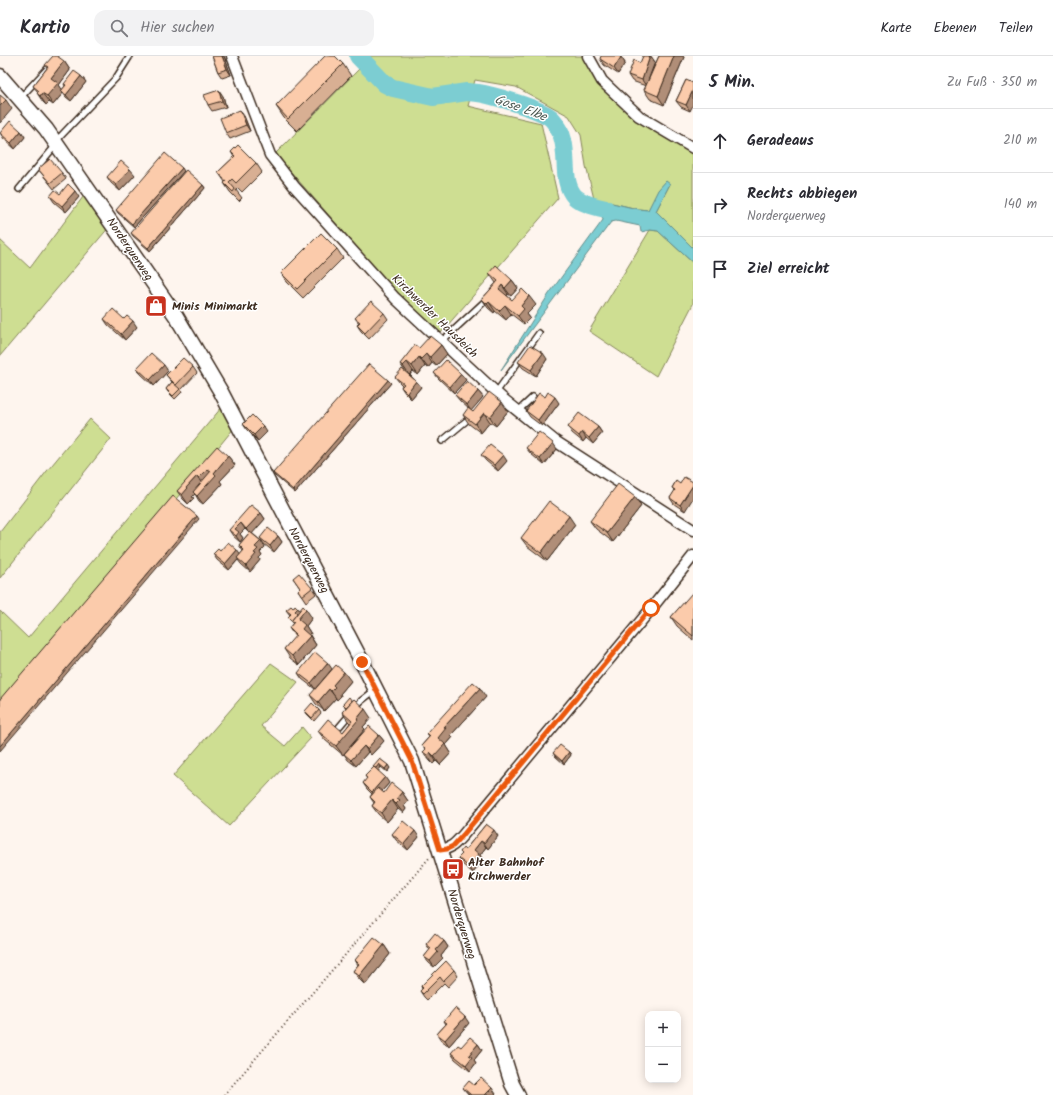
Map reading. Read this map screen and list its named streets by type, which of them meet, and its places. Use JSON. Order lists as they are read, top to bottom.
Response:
{
  "streets": {
    "street": ["Norderquerweg", "Kirchwerder Hausdeich"]
  },
  "water": ["Gose Elbe"],
  "places": {
    "shop": ["Minis Minimarkt"],
    "bus stop": ["Alter Bahnhof Kirchwerder"]
  },
  "page": {
    "header": "Kartio",
    "search": "Hier suchen",
    "nav": ["Karte", "Ebenen", "Teilen"],
    "heading": ["5 Min.", "Zu Fuß · 350 m"],
    "list": [
      ["Geradeaus", "210 m"],
      ["Rechts abbiegen", "Norderquerweg", "140 m"],
      "Ziel erreicht"
    ],
    "map_buttons": ["+", "−"]
  }
}
